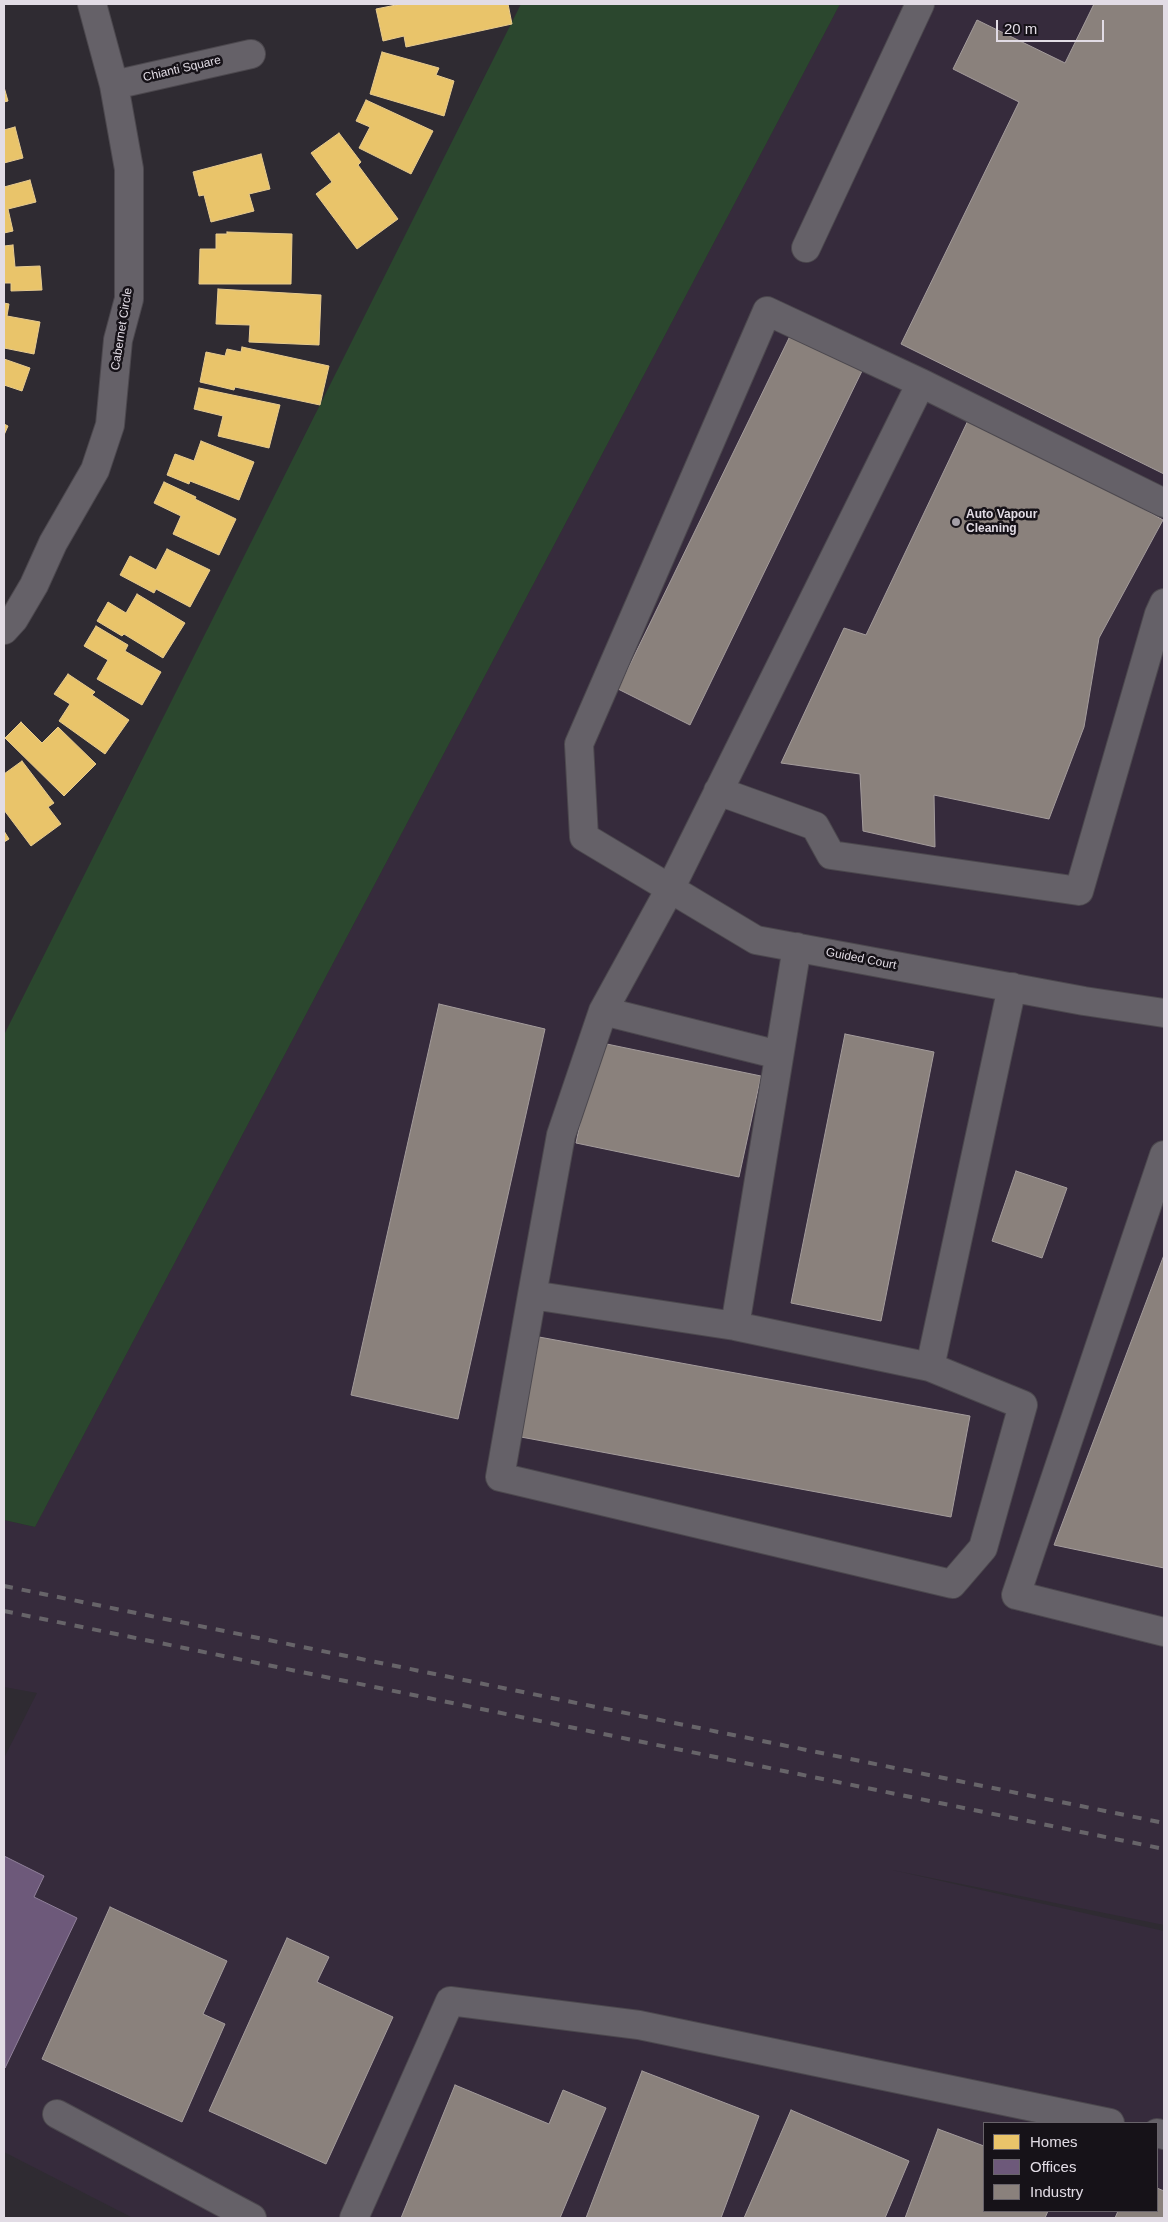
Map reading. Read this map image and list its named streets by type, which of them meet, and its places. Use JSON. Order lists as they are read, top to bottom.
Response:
{
  "streets": {
    "street": ["Chianti Square", "Cabernet Circle", "Guided Court"]
  },
  "crossings": [
    ["Chianti Square", "Cabernet Circle"]
  ],
  "places": ["Auto Vapour Cleaning"],
  "legend": ["Homes", "Offices", "Industry"],
  "scale_bar": "20 m"
}
